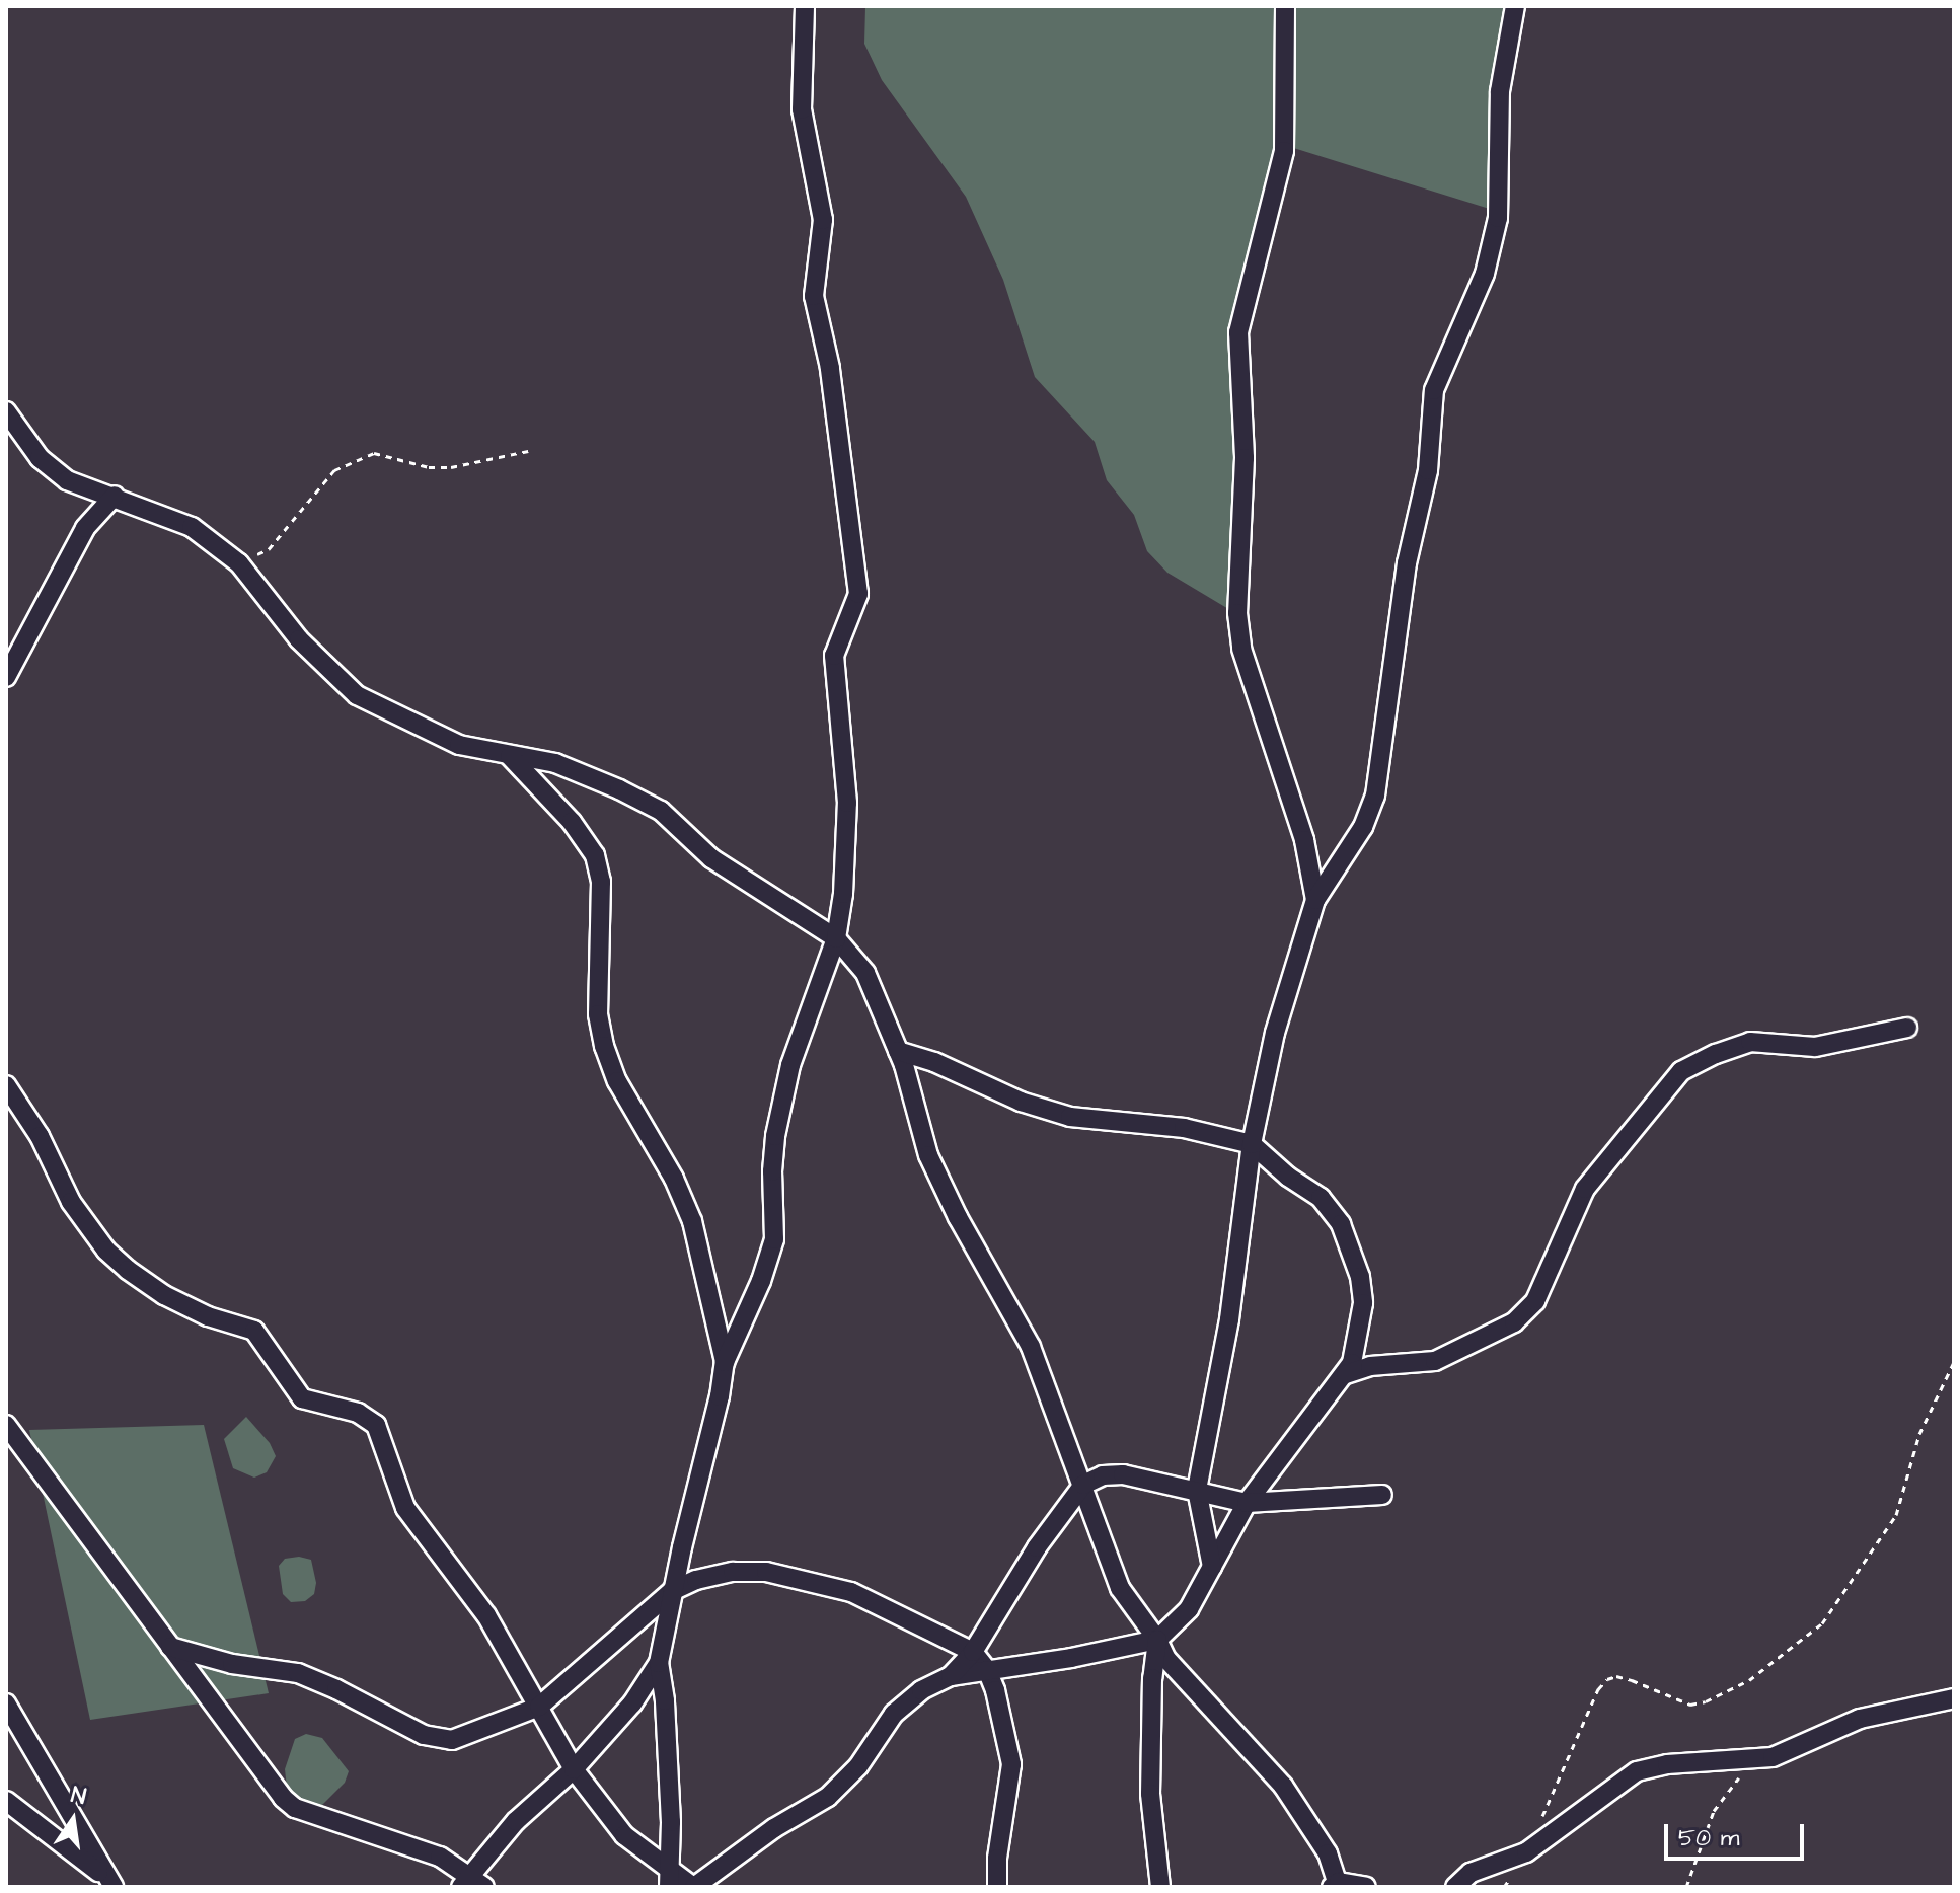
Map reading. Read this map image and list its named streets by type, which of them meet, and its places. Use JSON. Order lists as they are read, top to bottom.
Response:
{
  "scale_bar": "50 m",
  "north": "top"
}
